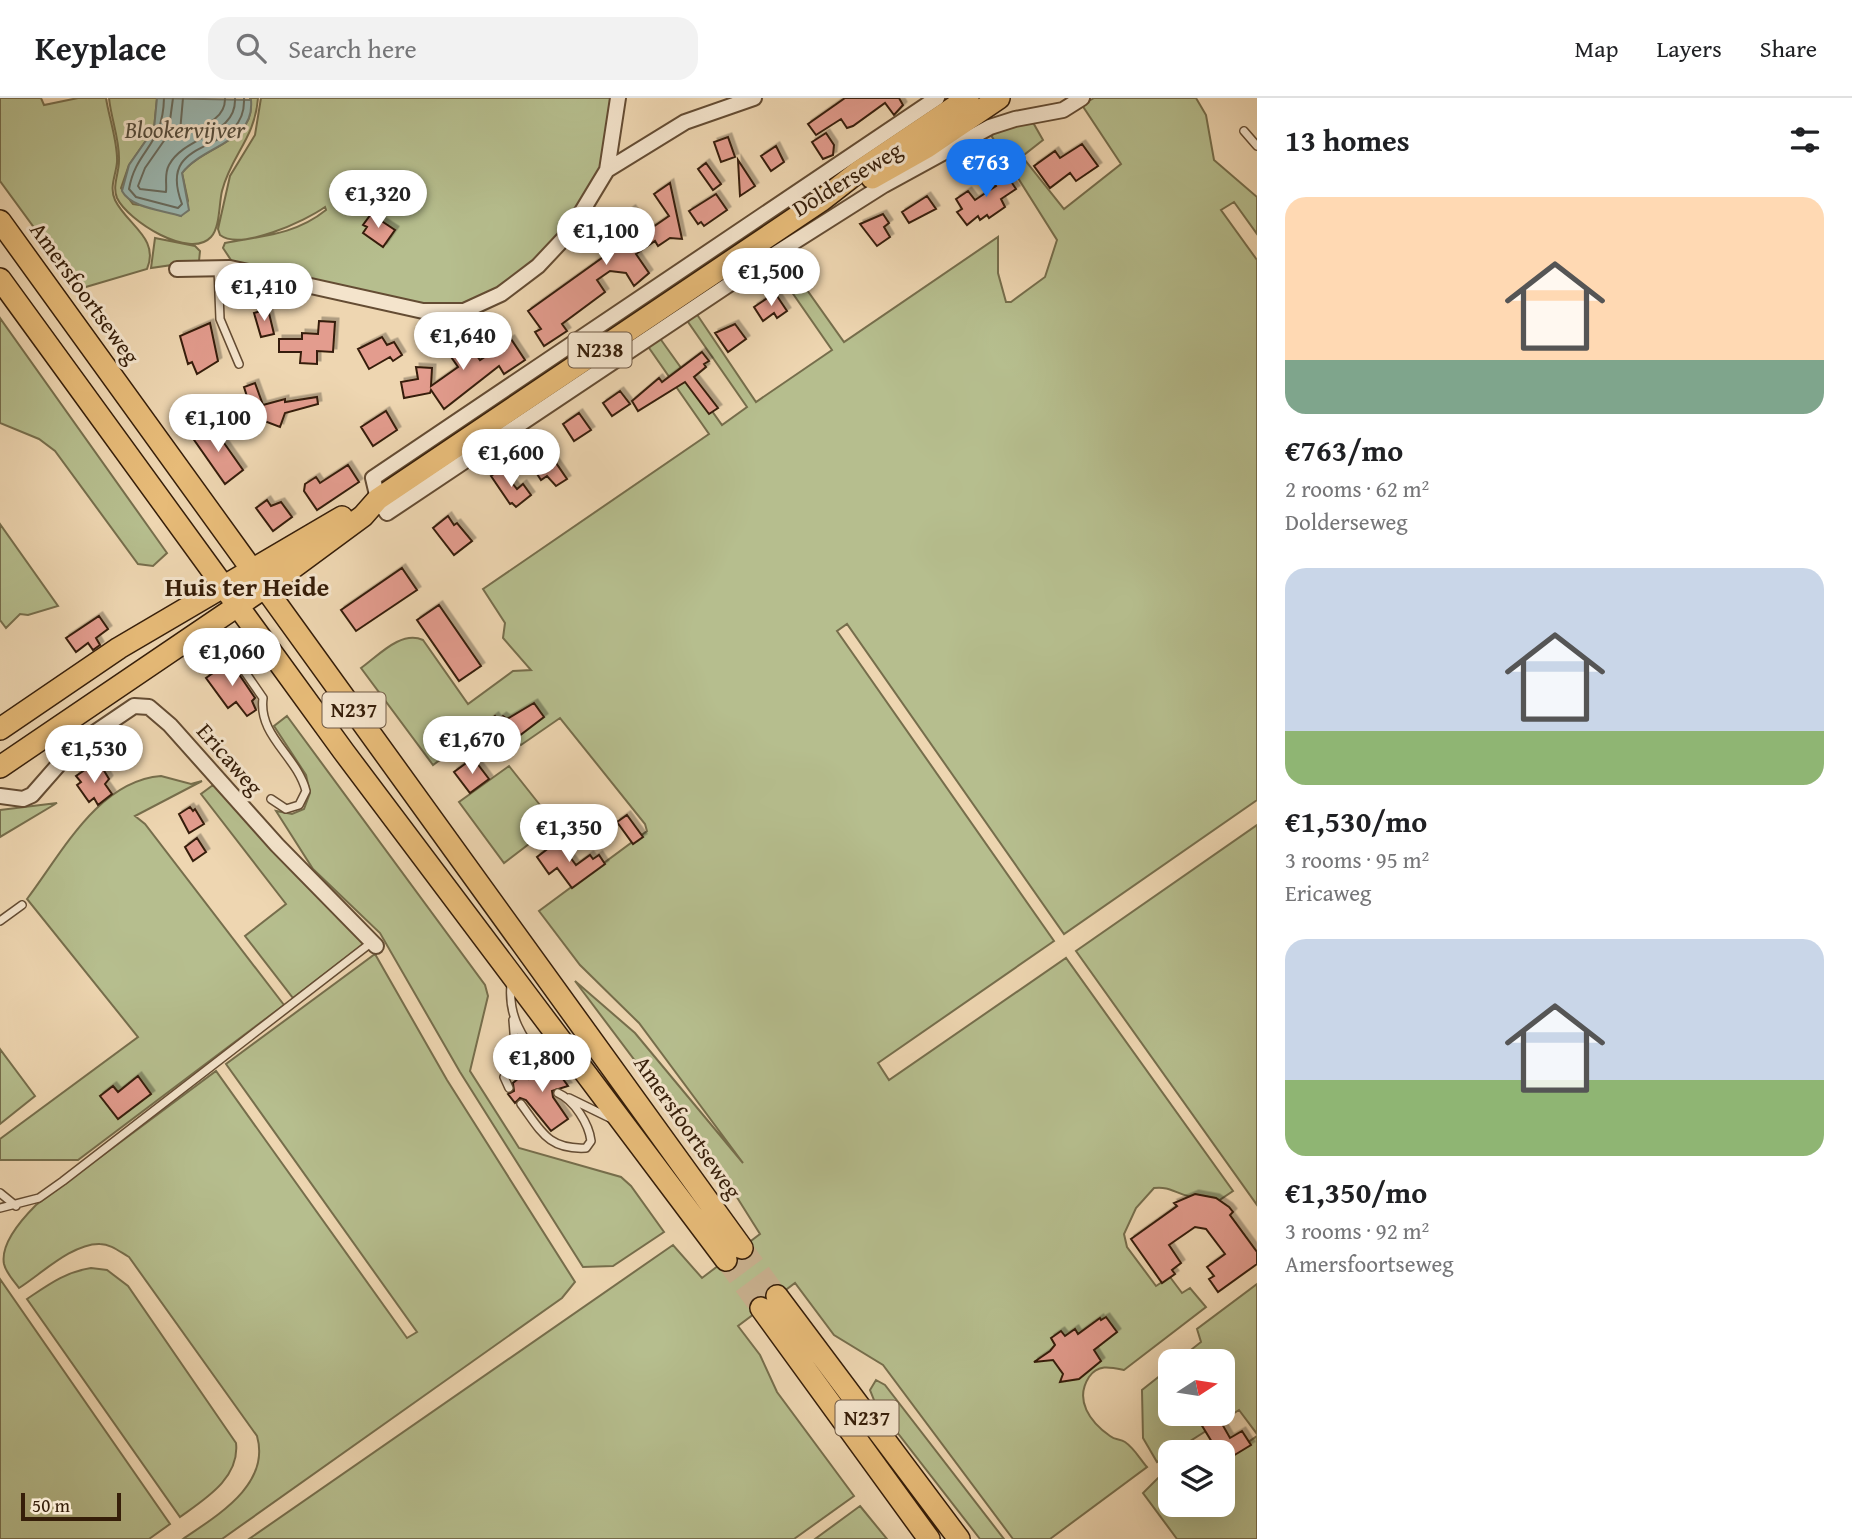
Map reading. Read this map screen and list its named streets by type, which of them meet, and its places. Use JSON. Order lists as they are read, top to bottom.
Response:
{
  "streets": {
    "main road": [
      "Dolderseweg",
      "Amersfoortseweg",
      "N238",
      "N237"
    ],
    "street": ["Ericaweg"]
  },
  "crossings": [
    ["Dolderseweg", "Amersfoortseweg"],
    ["Dolderseweg", "N238"],
    ["Amersfoortseweg", "N238"]
  ],
  "districts": ["Huis ter Heide"],
  "water": ["Blookervijver"],
  "scale_bar": "50 m",
  "north": "right",
  "page": {
    "header": "Keyplace",
    "search": "Search here",
    "nav": ["Map", "Layers", "Share"],
    "heading": "13 homes",
    "price": [
      "€763",
      "€1,320",
      "€1,100",
      "€1,500",
      "€1,410",
      "€1,640",
      "€1,100",
      "€1,600",
      "€1,060",
      "€1,670",
      "€1,530",
      "€1,350",
      "€1,800"
    ],
    "list": [
      {
        "name": "€763/mo",
        "note": "2 rooms · 62 m² · Dolderseweg"
      },
      {
        "name": "€1,530/mo",
        "note": "3 rooms · 95 m² · Ericaweg"
      },
      {
        "name": "€1,350/mo",
        "note": "3 rooms · 92 m² · Amersfoortseweg"
      }
    ],
    "scale": "50 m"
  }
}
